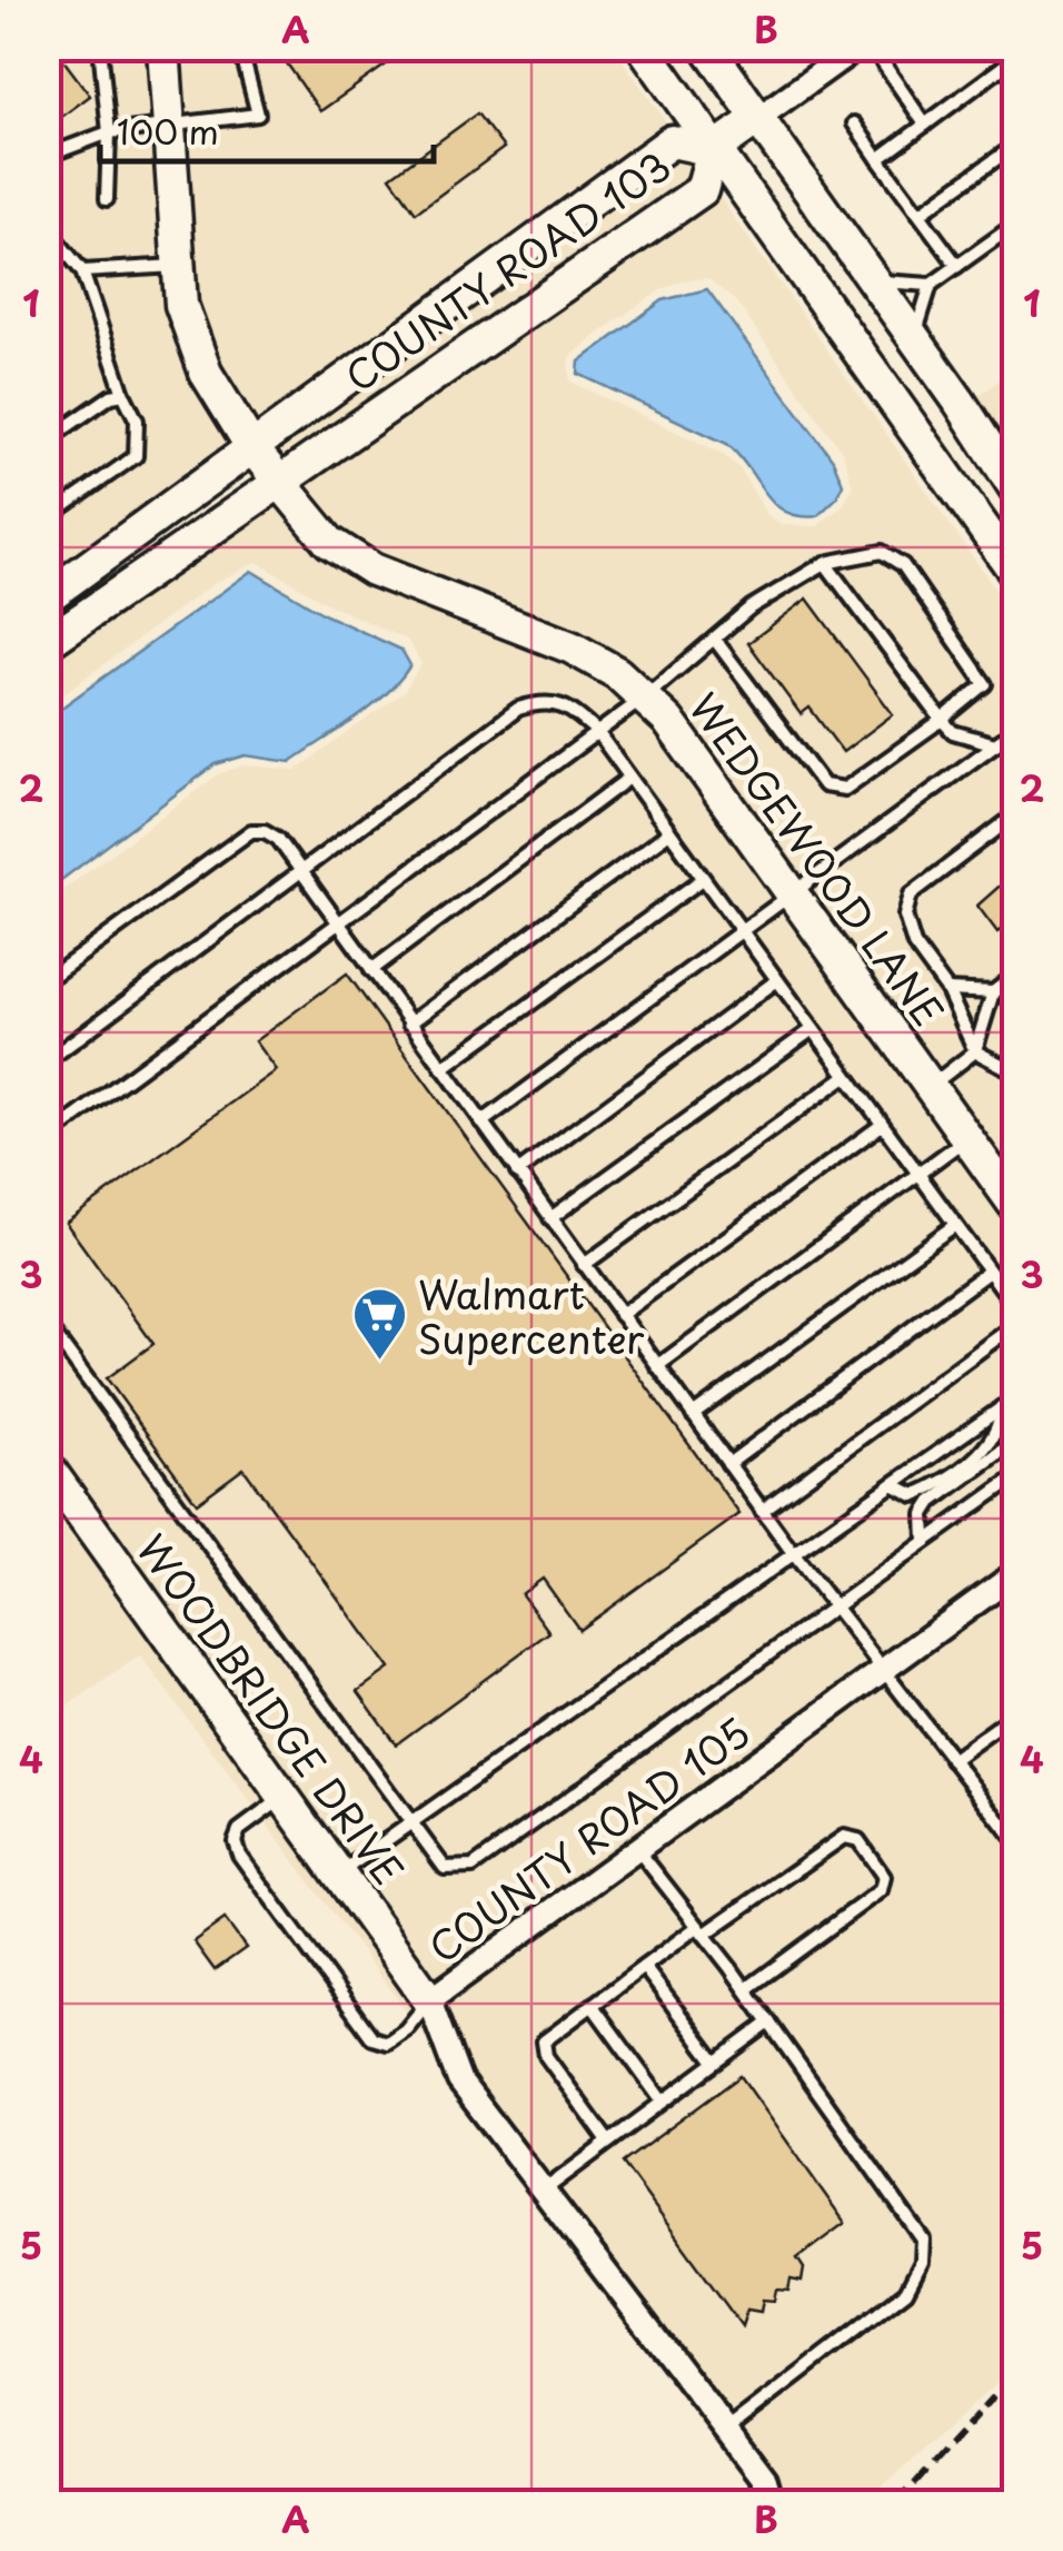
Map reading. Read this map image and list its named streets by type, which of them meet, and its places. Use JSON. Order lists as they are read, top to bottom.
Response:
{
  "streets": {
    "street": [
      "COUNTY ROAD 103",
      "WEDGEWOOD LANE",
      "WOODBRIDGE DRIVE",
      "COUNTY ROAD 105"
    ]
  },
  "crossings": [
    ["COUNTY ROAD 103", "WEDGEWOOD LANE"],
    ["WOODBRIDGE DRIVE", "COUNTY ROAD 105"]
  ],
  "places": {
    "supermarket": ["Walmart Supercenter"]
  },
  "scale_bar": "100 m",
  "grid": {
    "columns": ["A", "B"],
    "rows": [
      "1",
      "2",
      "3",
      "4",
      "5"
    ]
  }
}
